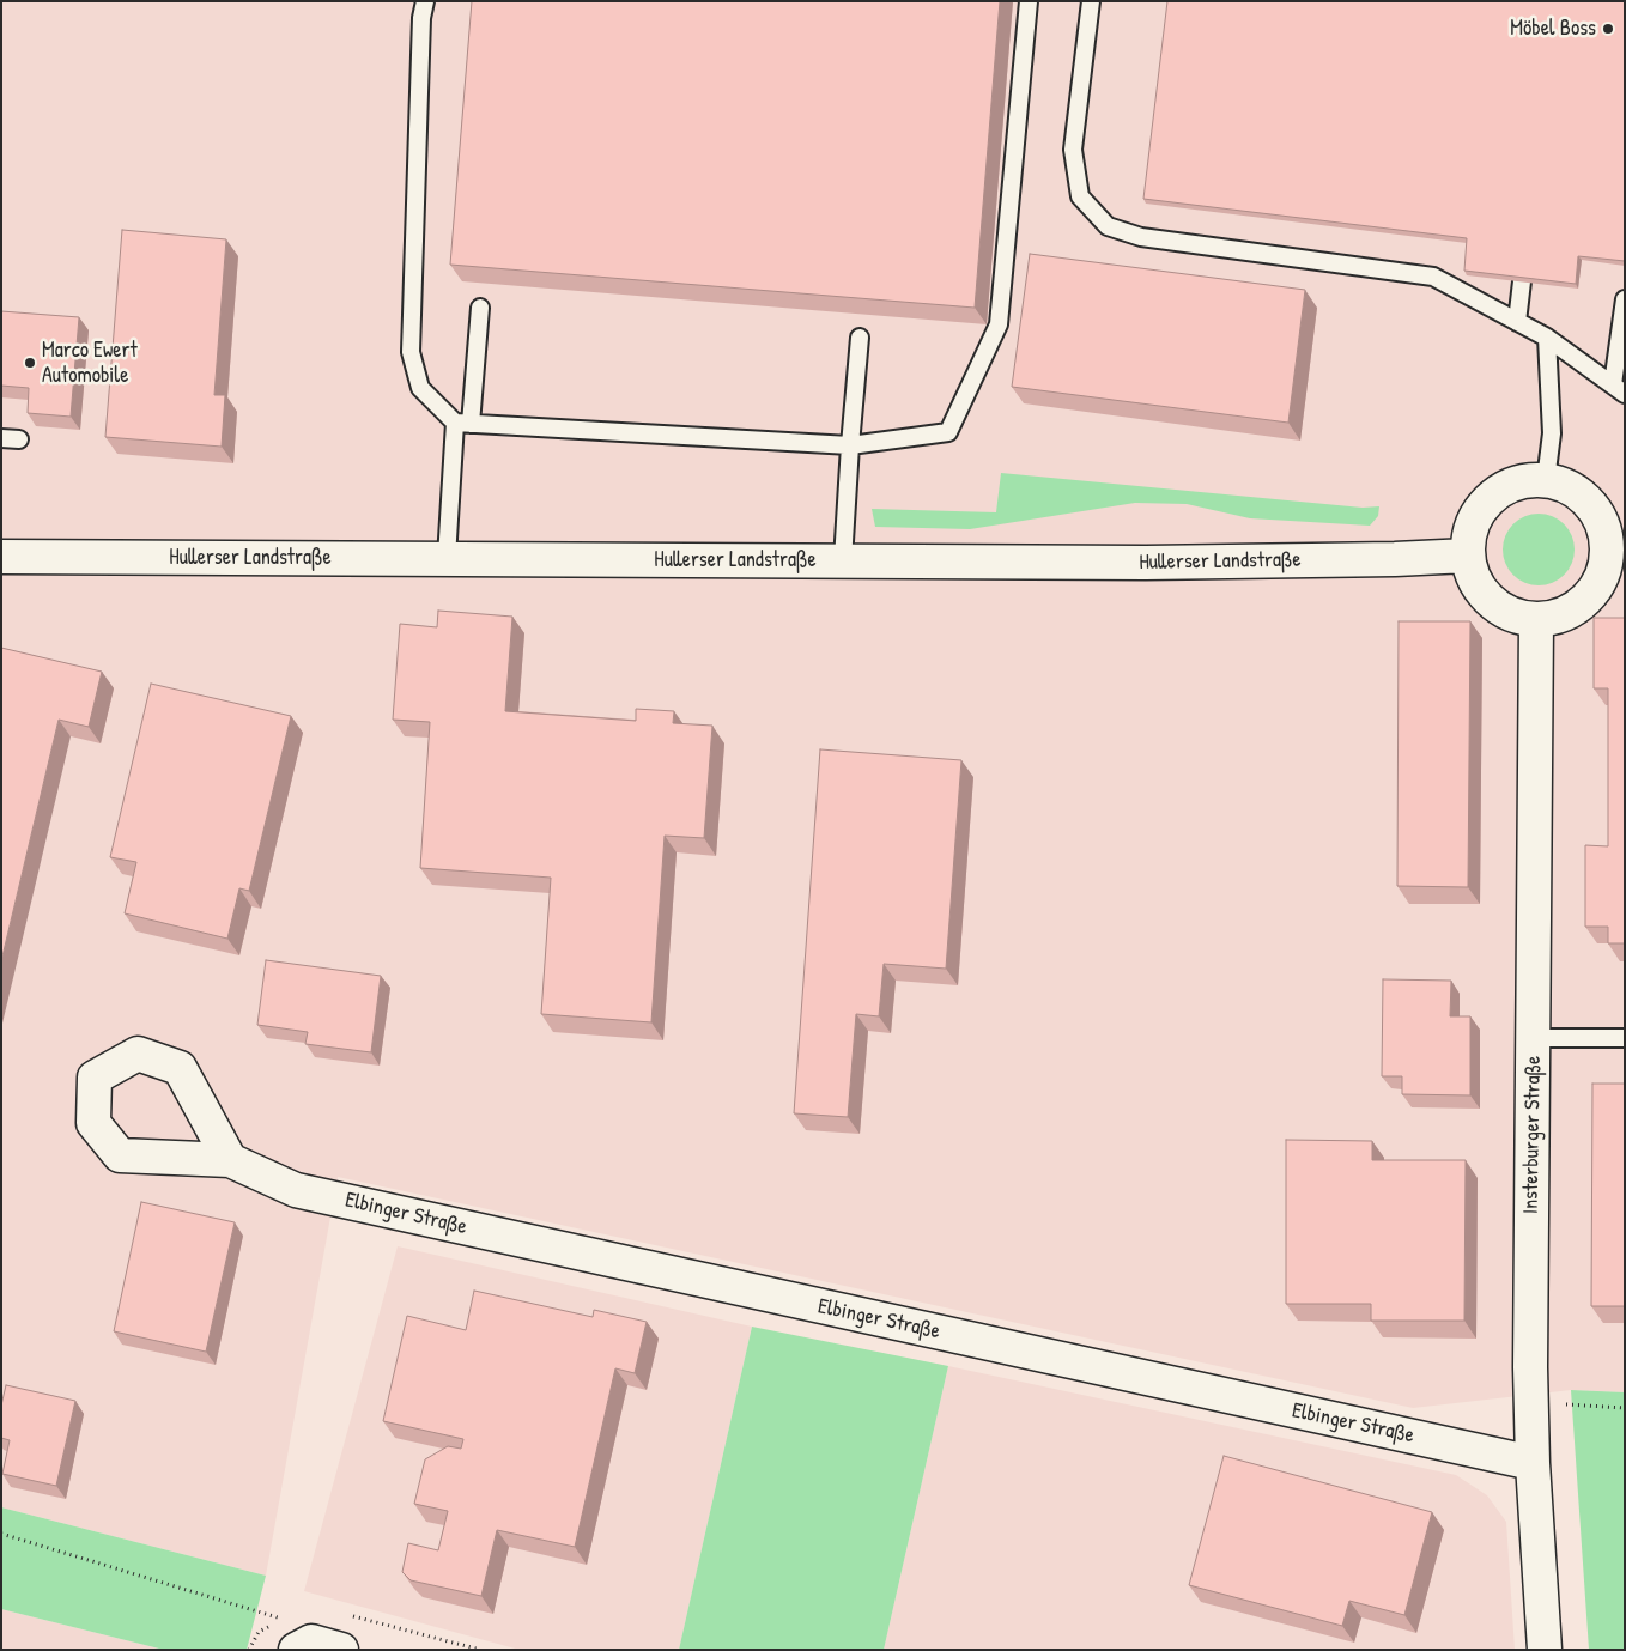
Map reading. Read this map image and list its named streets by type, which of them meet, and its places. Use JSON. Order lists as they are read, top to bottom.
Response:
{
  "streets": {
    "street": ["Hullerser Landstraße", "Insterburger Straße", "Elbinger Straße"]
  },
  "crossings": [
    ["Hullerser Landstraße", "Insterburger Straße"],
    ["Insterburger Straße", "Elbinger Straße"]
  ],
  "places": ["Möbel Boss", "Marco Ewert Automobile"]
}
